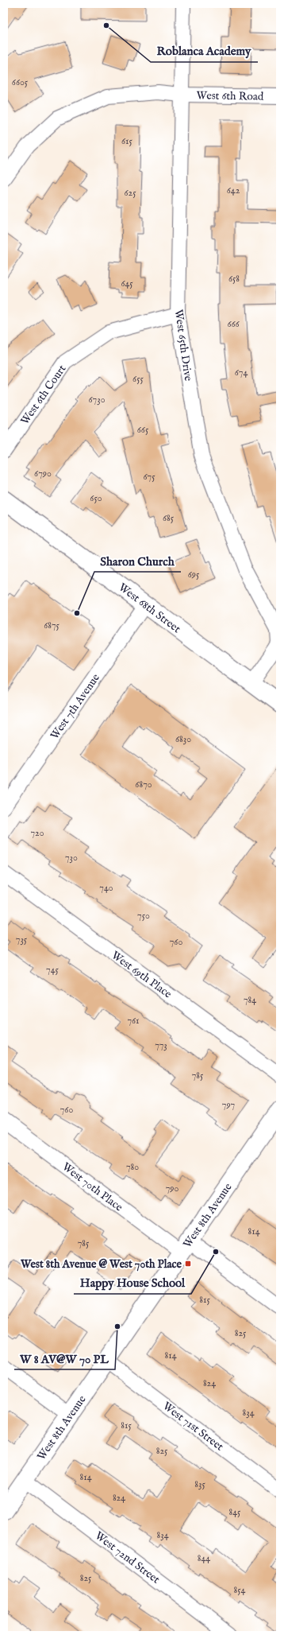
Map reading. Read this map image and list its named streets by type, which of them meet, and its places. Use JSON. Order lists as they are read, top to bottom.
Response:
{
  "streets": {
    "street": [
      "West 6th Road",
      "West 65th Drive",
      "West 6th Court",
      "West 68th Street",
      "West 7th Avenue",
      "West 69th Place",
      "West 70th Place",
      "West 8th Avenue",
      "West 71st Street",
      "West 72nd Street"
    ]
  },
  "crossings": [
    ["West 6th Road", "West 65th Drive"],
    ["West 65th Drive", "West 6th Court"],
    ["West 65th Drive", "West 68th Street"],
    ["West 68th Street", "West 7th Avenue"],
    ["West 70th Place", "West 8th Avenue"],
    ["West 8th Avenue", "West 71st Street"],
    ["West 8th Avenue", "West 72nd Street"]
  ],
  "places": {
    "other": [
      "Roblanca Academy",
      "Sharon Church",
      "Happy House School",
      "W 8 AV@W 70 PL"
    ],
    "transit": ["West 8th Avenue @ West 70th Place"]
  },
  "house_numbers": [
    "6605",
    "615",
    "642",
    "625",
    "658",
    "645",
    "666",
    "674",
    "655",
    "6730",
    "665",
    "6790",
    "675",
    "650",
    "685",
    "695",
    "6875",
    "6830",
    "6870",
    "720",
    "730",
    "740",
    "750",
    "735",
    "760",
    "745",
    "784",
    "761",
    "773",
    "785",
    "797",
    "760",
    "780",
    "790",
    "814",
    "785",
    "815",
    "825",
    "814",
    "824",
    "834",
    "815",
    "825",
    "814",
    "835",
    "824",
    "845",
    "834",
    "844",
    "825",
    "854"
  ]
}
